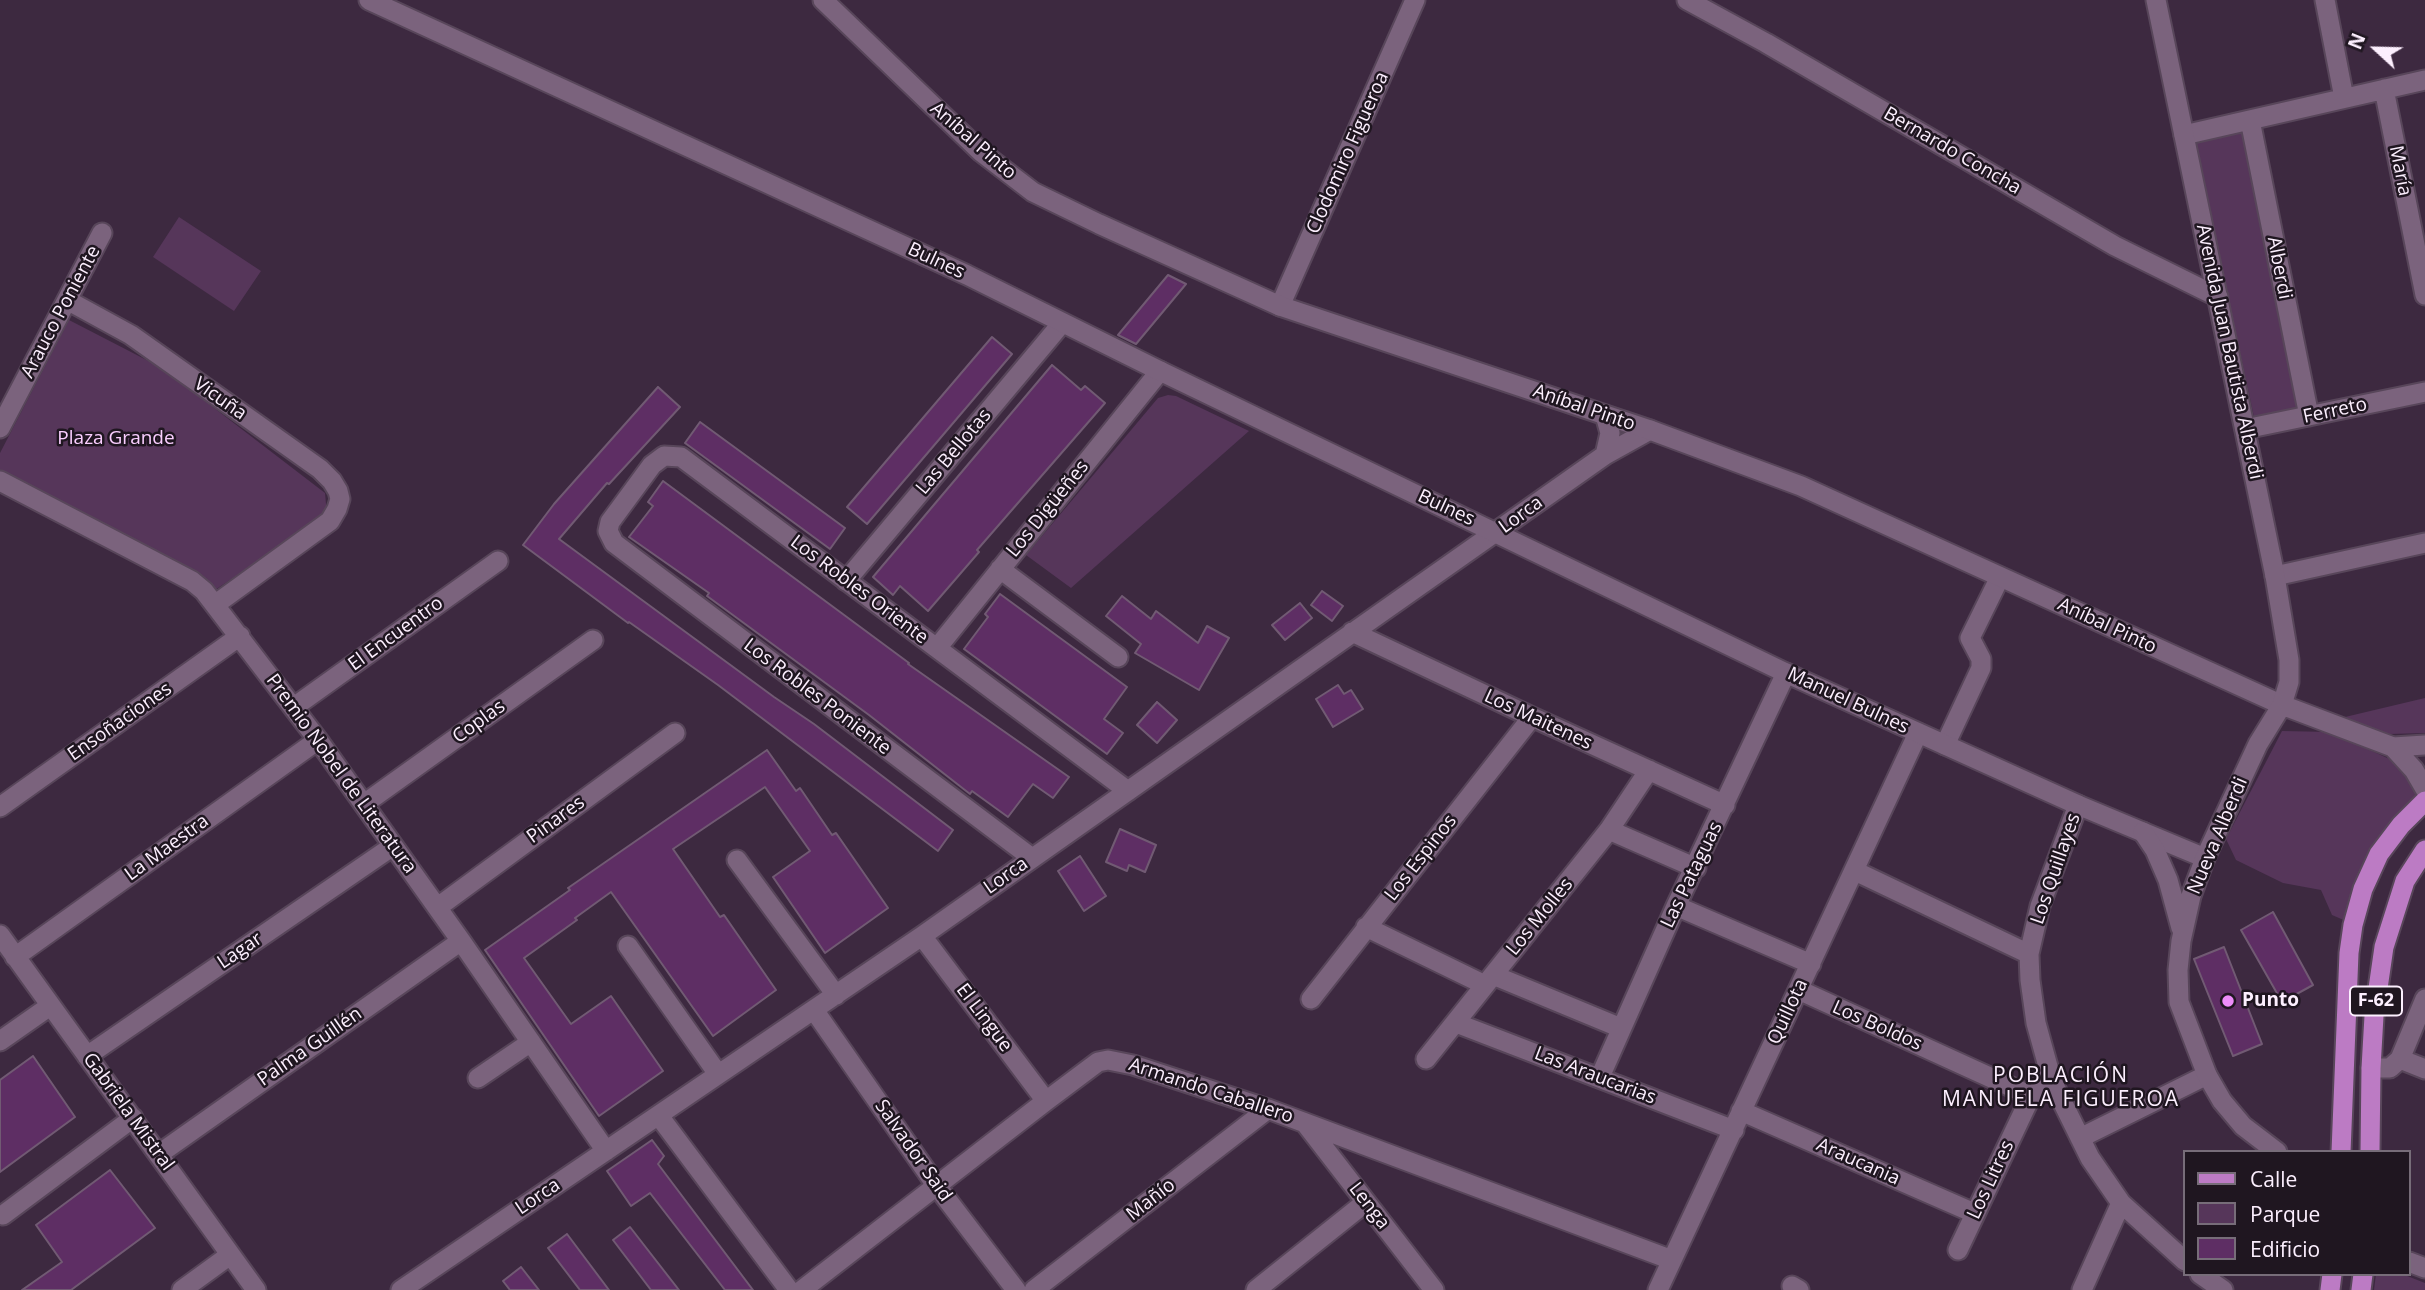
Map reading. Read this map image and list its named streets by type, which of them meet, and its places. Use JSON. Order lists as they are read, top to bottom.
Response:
{
  "streets": {
    "main road": ["F-62"],
    "street": [
      "Aníbal Pinto",
      "Bernardo Concha",
      "Clodomiro Figueroa",
      "María",
      "Bulnes",
      "Alberdi",
      "Arauco Poniente",
      "Avenida Juan Bautista Alberdi",
      "Vicuña",
      "Ferreto",
      "Las Bellotas",
      "Los Digüeñes",
      "Lorca",
      "Los Robles Oriente",
      "El Encuentro",
      "Los Robles Poniente",
      "Manuel Bulnes",
      "Los Maitenes",
      "Ensoñaciones",
      "Coplas",
      "Premio Nobel de Literatura",
      "Pinares",
      "Nueva Alberdi",
      "La Maestra",
      "Los Espinos",
      "Los Quillayes",
      "Las Pataguas",
      "Los Molles",
      "Lagar",
      "Quillota",
      "El Lingue",
      "Los Boldos",
      "Palma Guillén",
      "Las Araucarias",
      "Armando Caballero",
      "Gabriela Mistral",
      "Salvador Said",
      "Araucania",
      "Los Litres",
      "Mañío",
      "Lenga"
    ]
  },
  "crossings": [
    ["Aníbal Pinto", "Clodomiro Figueroa"],
    ["Aníbal Pinto", "Avenida Juan Bautista Alberdi"],
    ["Aníbal Pinto", "Lorca"],
    ["Aníbal Pinto", "Nueva Alberdi"],
    ["Bernardo Concha", "Avenida Juan Bautista Alberdi"],
    ["Bulnes", "Las Bellotas"],
    ["Bulnes", "Los Digüeñes"],
    ["Bulnes", "Lorca"],
    ["Bulnes", "Manuel Bulnes"],
    ["Alberdi", "Ferreto"],
    ["Arauco Poniente", "Vicuña"],
    ["Avenida Juan Bautista Alberdi", "Ferreto"],
    ["Avenida Juan Bautista Alberdi", "Nueva Alberdi"],
    ["Vicuña", "Premio Nobel de Literatura"],
    ["Las Bellotas", "Los Robles Oriente"],
    ["Los Digüeñes", "Los Robles Oriente"],
    ["Lorca", "Los Robles Oriente"],
    ["Lorca", "Los Robles Poniente"],
    ["Lorca", "Manuel Bulnes"],
    ["Lorca", "Los Maitenes"],
    ["Lorca", "Premio Nobel de Literatura"],
    ["Lorca", "El Lingue"],
    ["Lorca", "Salvador Said"],
    ["Los Robles Oriente", "Los Robles Poniente"],
    ["El Encuentro", "Premio Nobel de Literatura"],
    ["Manuel Bulnes", "Nueva Alberdi"],
    ["Manuel Bulnes", "Los Quillayes"],
    ["Manuel Bulnes", "Las Pataguas"],
    ["Manuel Bulnes", "Quillota"],
    ["Los Maitenes", "Los Espinos"],
    ["Los Maitenes", "Las Pataguas"],
    ["Los Maitenes", "Los Molles"],
    ["Ensoñaciones", "Premio Nobel de Literatura"],
    ["Coplas", "Premio Nobel de Literatura"],
    ["Premio Nobel de Literatura", "Pinares"],
    ["Premio Nobel de Literatura", "La Maestra"],
    ["Premio Nobel de Literatura", "Lagar"],
    ["Premio Nobel de Literatura", "Palma Guillén"],
    ["La Maestra", "Gabriela Mistral"],
    ["Las Pataguas", "Las Araucarias"],
    ["Los Molles", "Las Araucarias"],
    ["Lagar", "Gabriela Mistral"],
    ["Quillota", "Los Boldos"],
    ["Quillota", "Las Araucarias"],
    ["Quillota", "Armando Caballero"],
    ["Quillota", "Araucania"],
    ["El Lingue", "Armando Caballero"],
    ["Los Boldos", "Los Litres"],
    ["Palma Guillén", "Gabriela Mistral"],
    ["Armando Caballero", "Salvador Said"],
    ["Armando Caballero", "Mañío"],
    ["Armando Caballero", "Lenga"],
    ["Araucania", "Los Litres"]
  ],
  "districts": ["POBLACIÓN MANUELA FIGUEROA"],
  "parks": ["Plaza Grande"],
  "places": ["Punto"],
  "legend": ["Calle", "Parque", "Edificio"],
  "north": "left"
}
